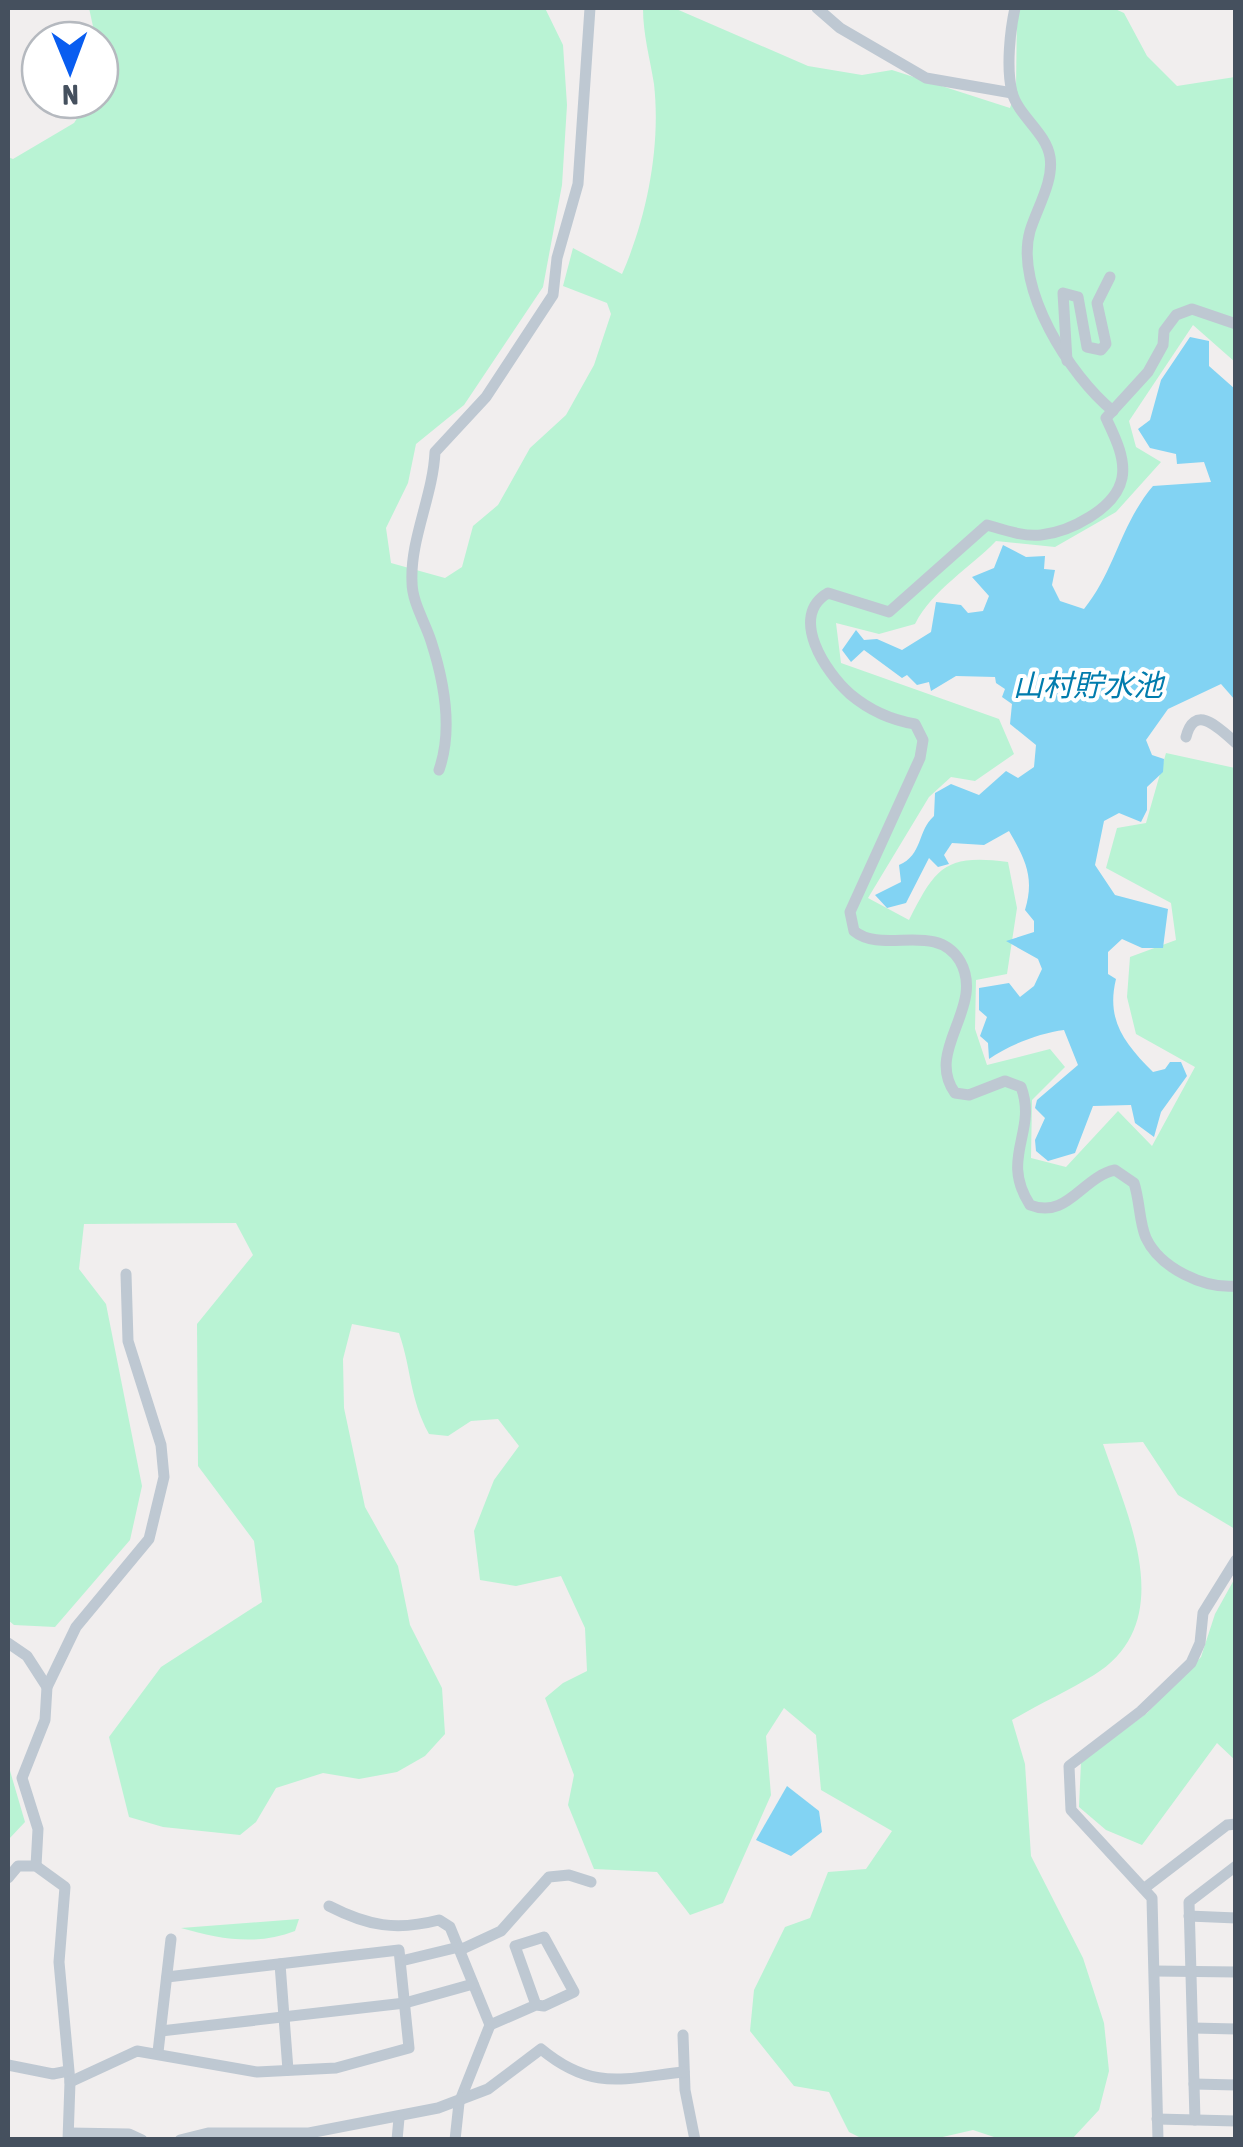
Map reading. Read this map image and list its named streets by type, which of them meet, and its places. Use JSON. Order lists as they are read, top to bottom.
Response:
{
  "water": ["山村貯水池"],
  "north": "bottom"
}
